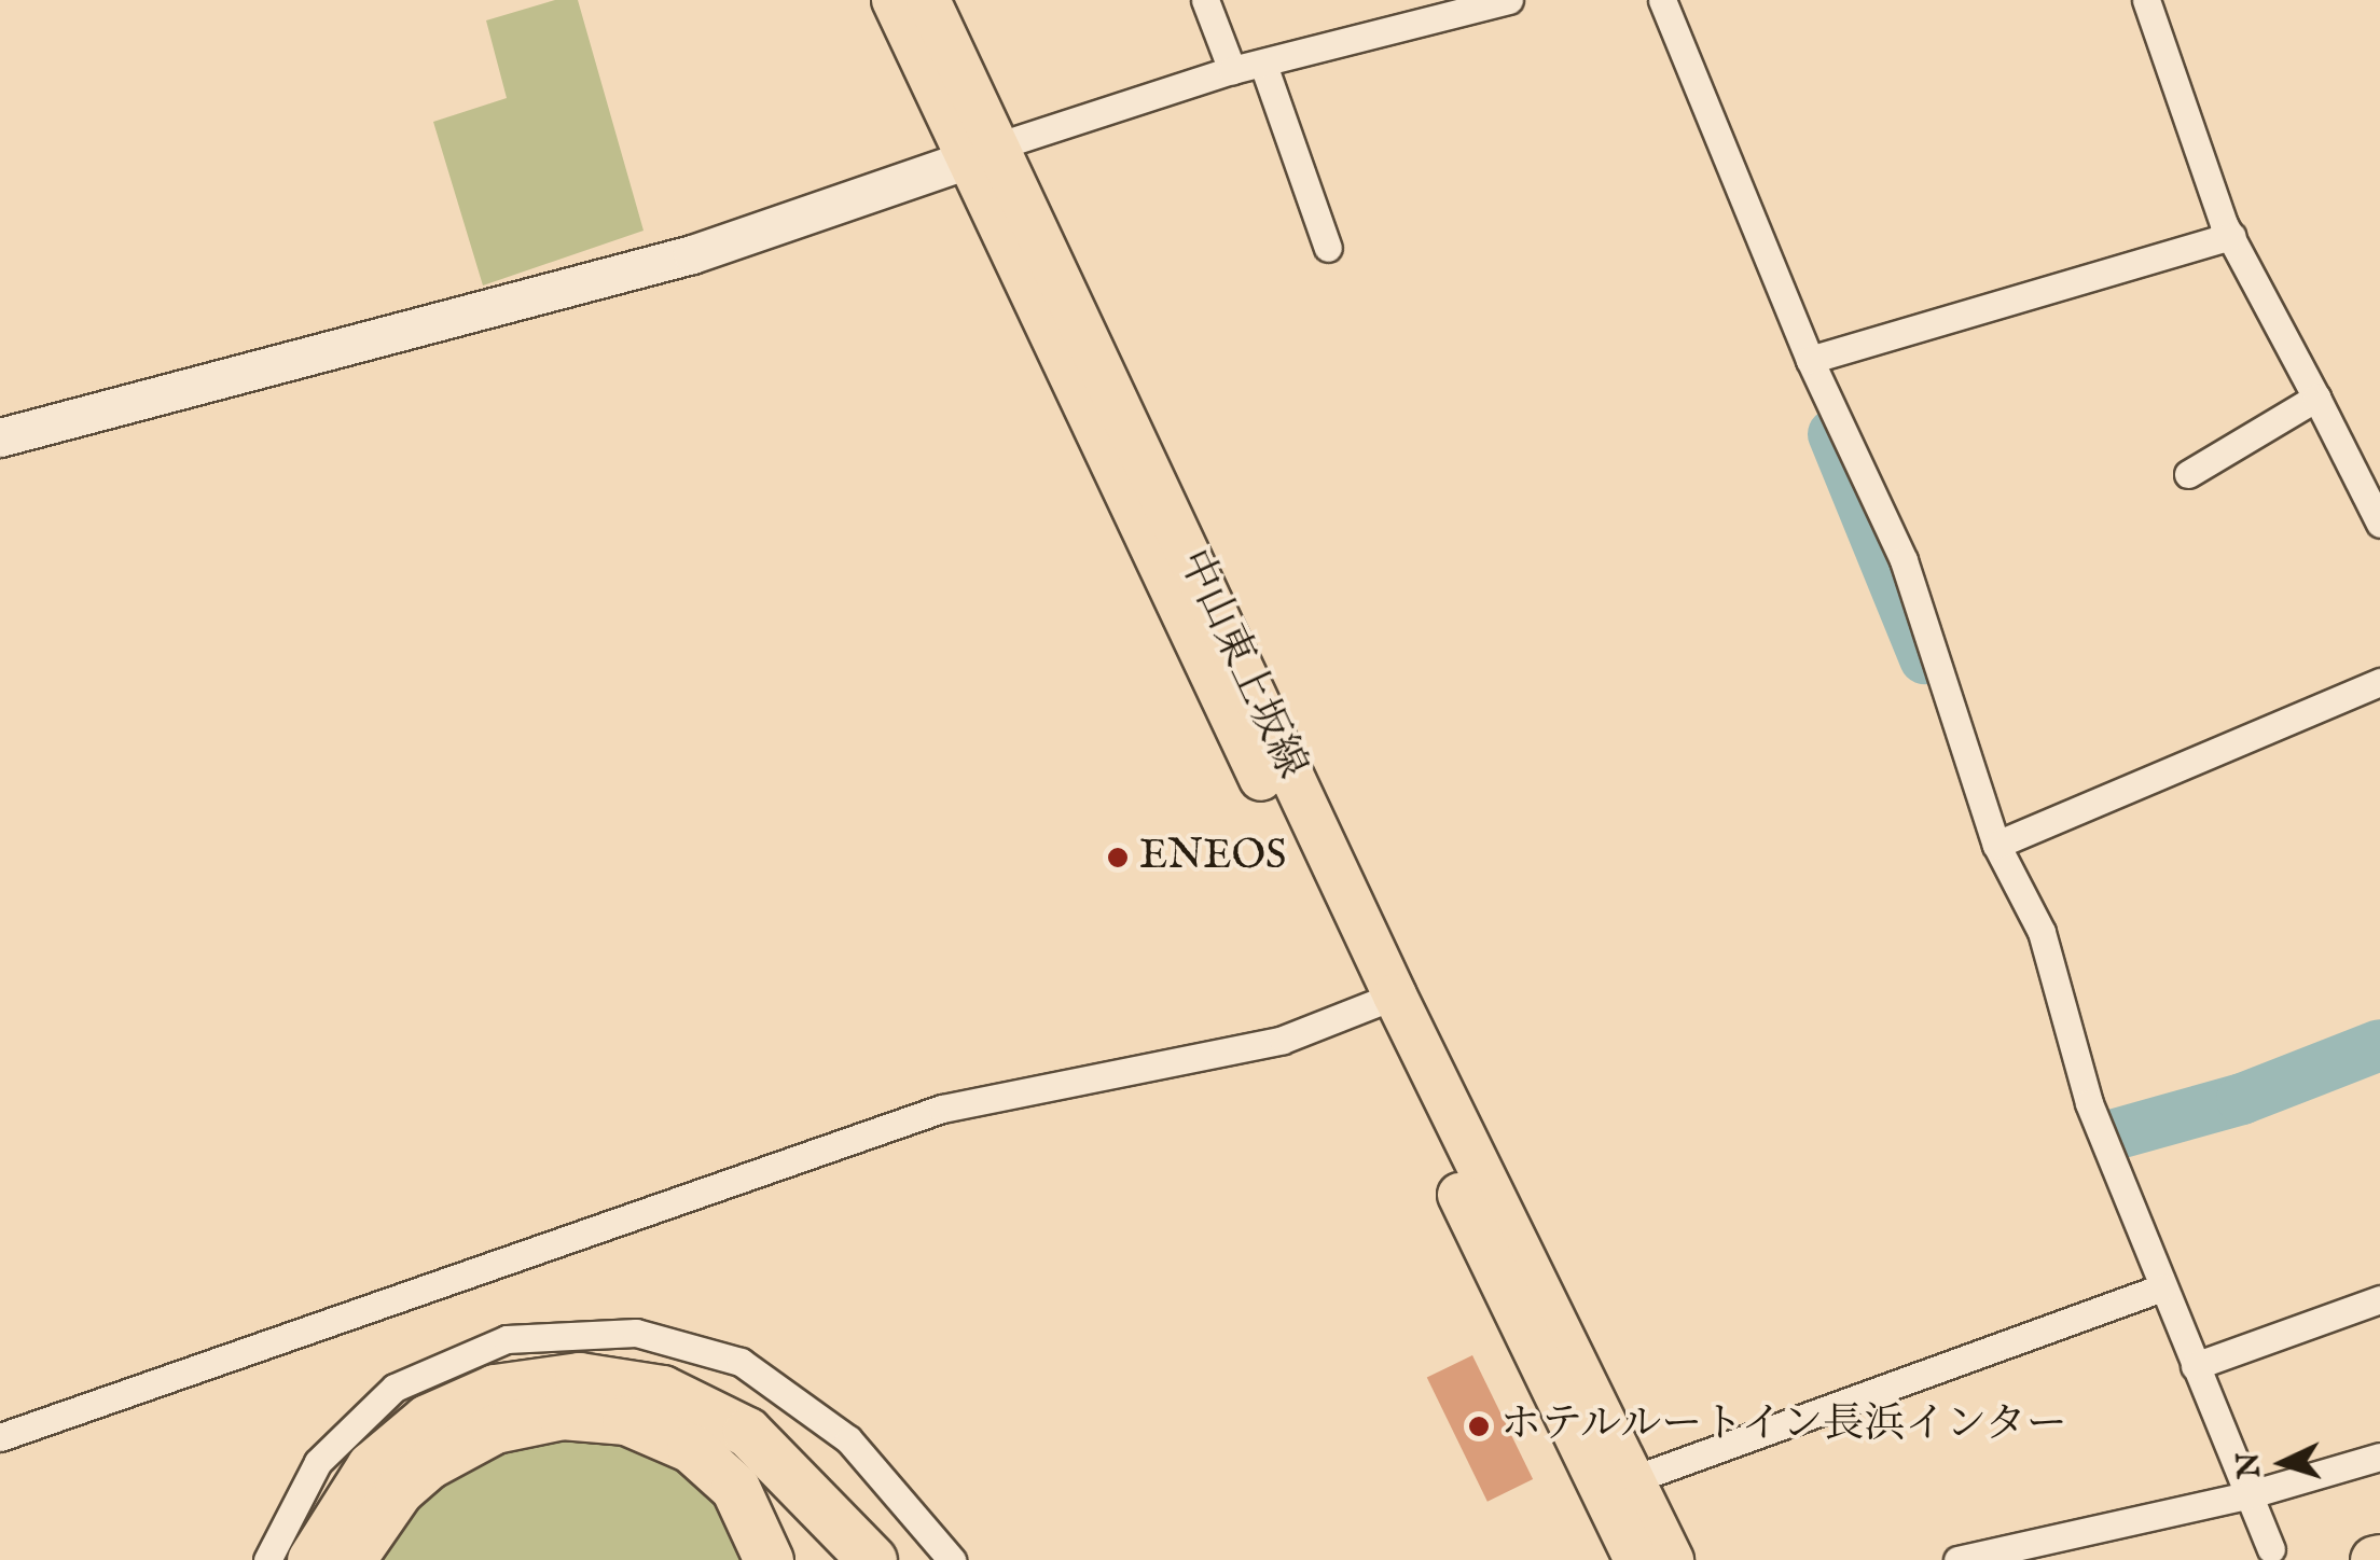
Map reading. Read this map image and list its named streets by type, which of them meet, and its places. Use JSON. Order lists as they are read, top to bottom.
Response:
{
  "streets": {
    "main road": ["中山東上坂線"]
  },
  "places": ["ENEOS", "ホテルルートイン長浜インター"],
  "north": "left"
}
